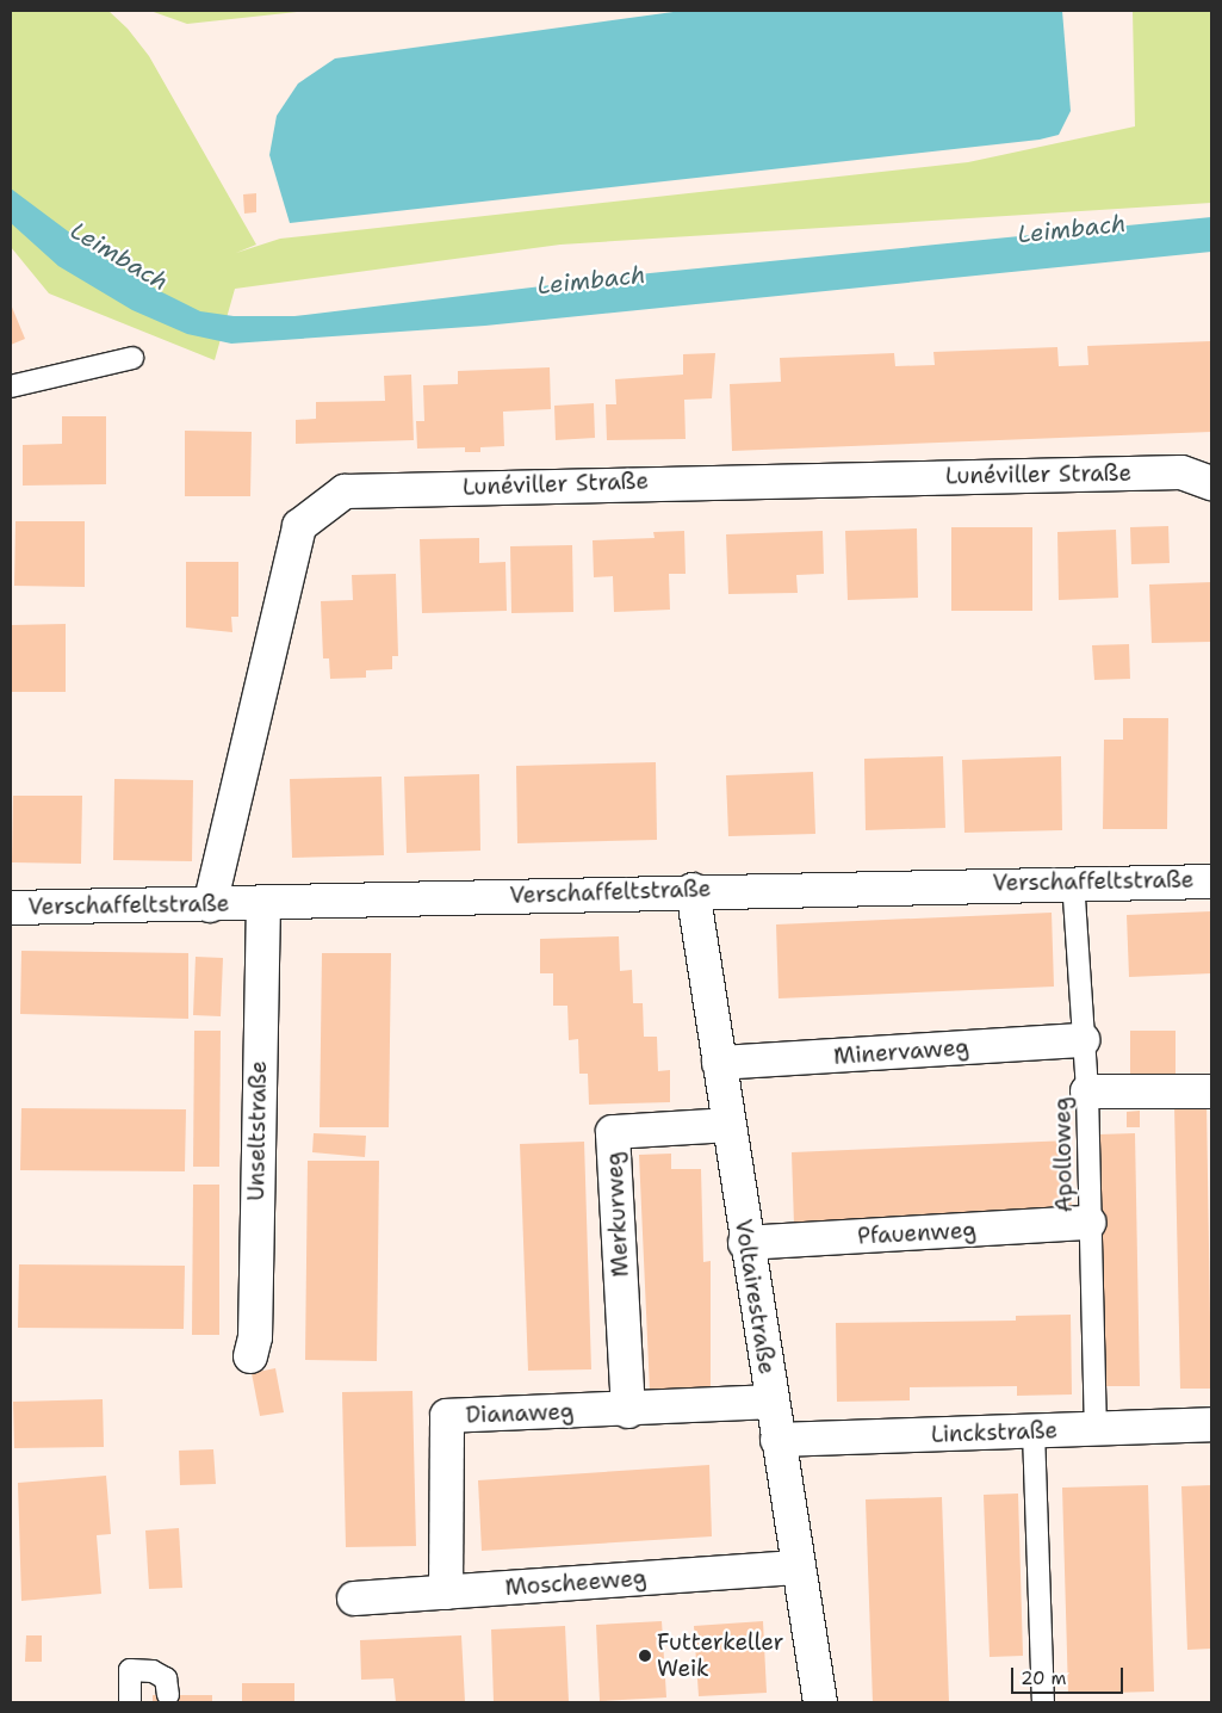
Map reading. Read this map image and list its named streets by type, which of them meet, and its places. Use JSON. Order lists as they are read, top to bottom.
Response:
{
  "streets": {
    "street": [
      "Lunéviller Straße",
      "Verschaffeltstraße",
      "Minervaweg",
      "Unseltstraße",
      "Merkurweg",
      "Pfauenweg",
      "Voltairestraße",
      "Dianaweg",
      "Linckstraße",
      "Moscheeweg"
    ],
    "lane": ["Apolloweg"]
  },
  "crossings": [
    ["Lunéviller Straße", "Verschaffeltstraße"],
    ["Verschaffeltstraße", "Unseltstraße"],
    ["Verschaffeltstraße", "Apolloweg"],
    ["Verschaffeltstraße", "Voltairestraße"],
    ["Minervaweg", "Apolloweg"],
    ["Minervaweg", "Voltairestraße"],
    ["Apolloweg", "Pfauenweg"],
    ["Apolloweg", "Linckstraße"],
    ["Merkurweg", "Voltairestraße"],
    ["Merkurweg", "Dianaweg"],
    ["Pfauenweg", "Voltairestraße"],
    ["Voltairestraße", "Dianaweg"],
    ["Voltairestraße", "Linckstraße"],
    ["Voltairestraße", "Moscheeweg"],
    ["Dianaweg", "Moscheeweg"]
  ],
  "water": ["Leimbach"],
  "places": ["Futterkeller Weik"],
  "scale_bar": "20 m"
}
